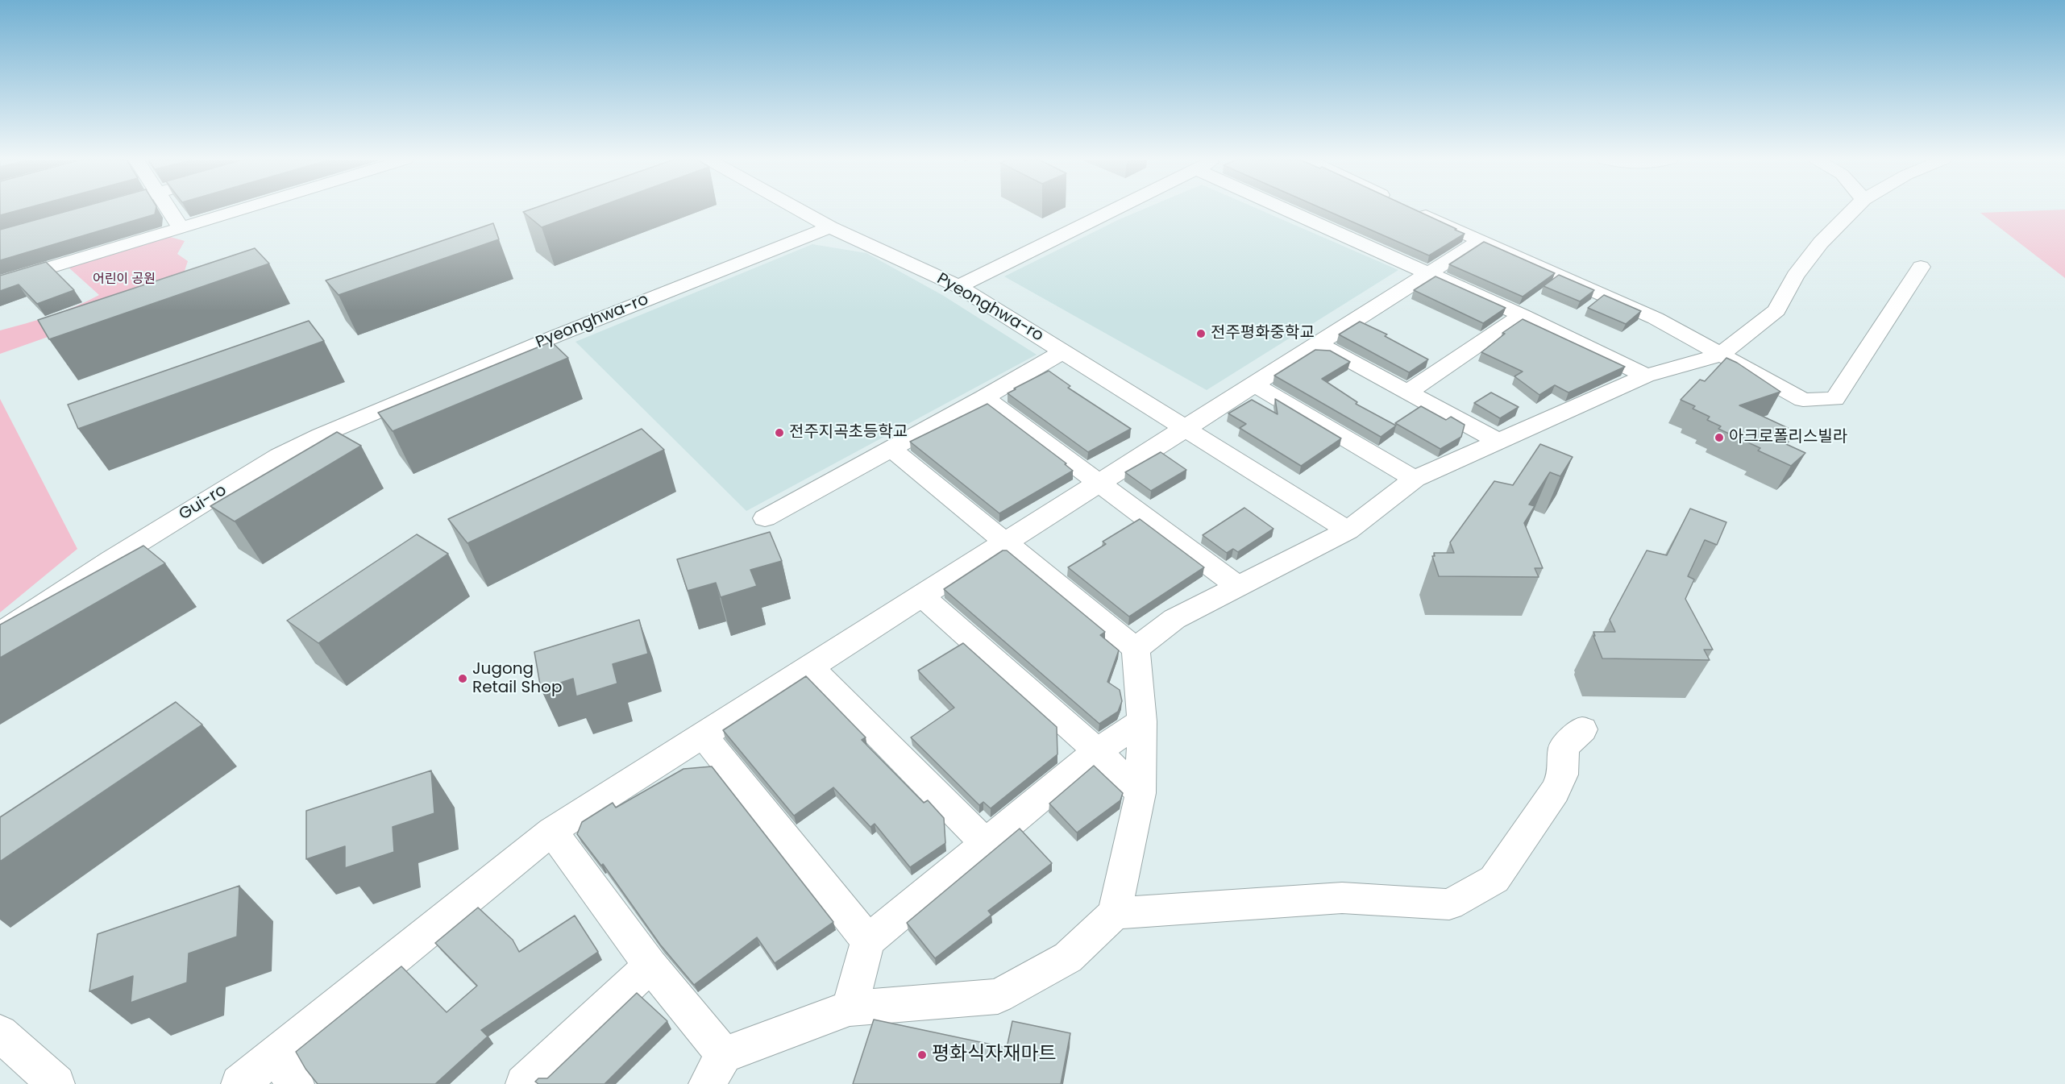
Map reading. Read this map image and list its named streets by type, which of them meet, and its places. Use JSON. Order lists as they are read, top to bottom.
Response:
{
  "streets": {
    "street": ["Pyeonghwa-ro", "Gui-ro"]
  },
  "crossings": [
    ["Pyeonghwa-ro", "Gui-ro"]
  ],
  "parks": ["어린이 공원"],
  "places": [
    "전주평화중학교",
    "전주지곡초등학교",
    "아크로폴리스빌라",
    "Jugong Retail Shop",
    "평화식자재마트"
  ]
}
